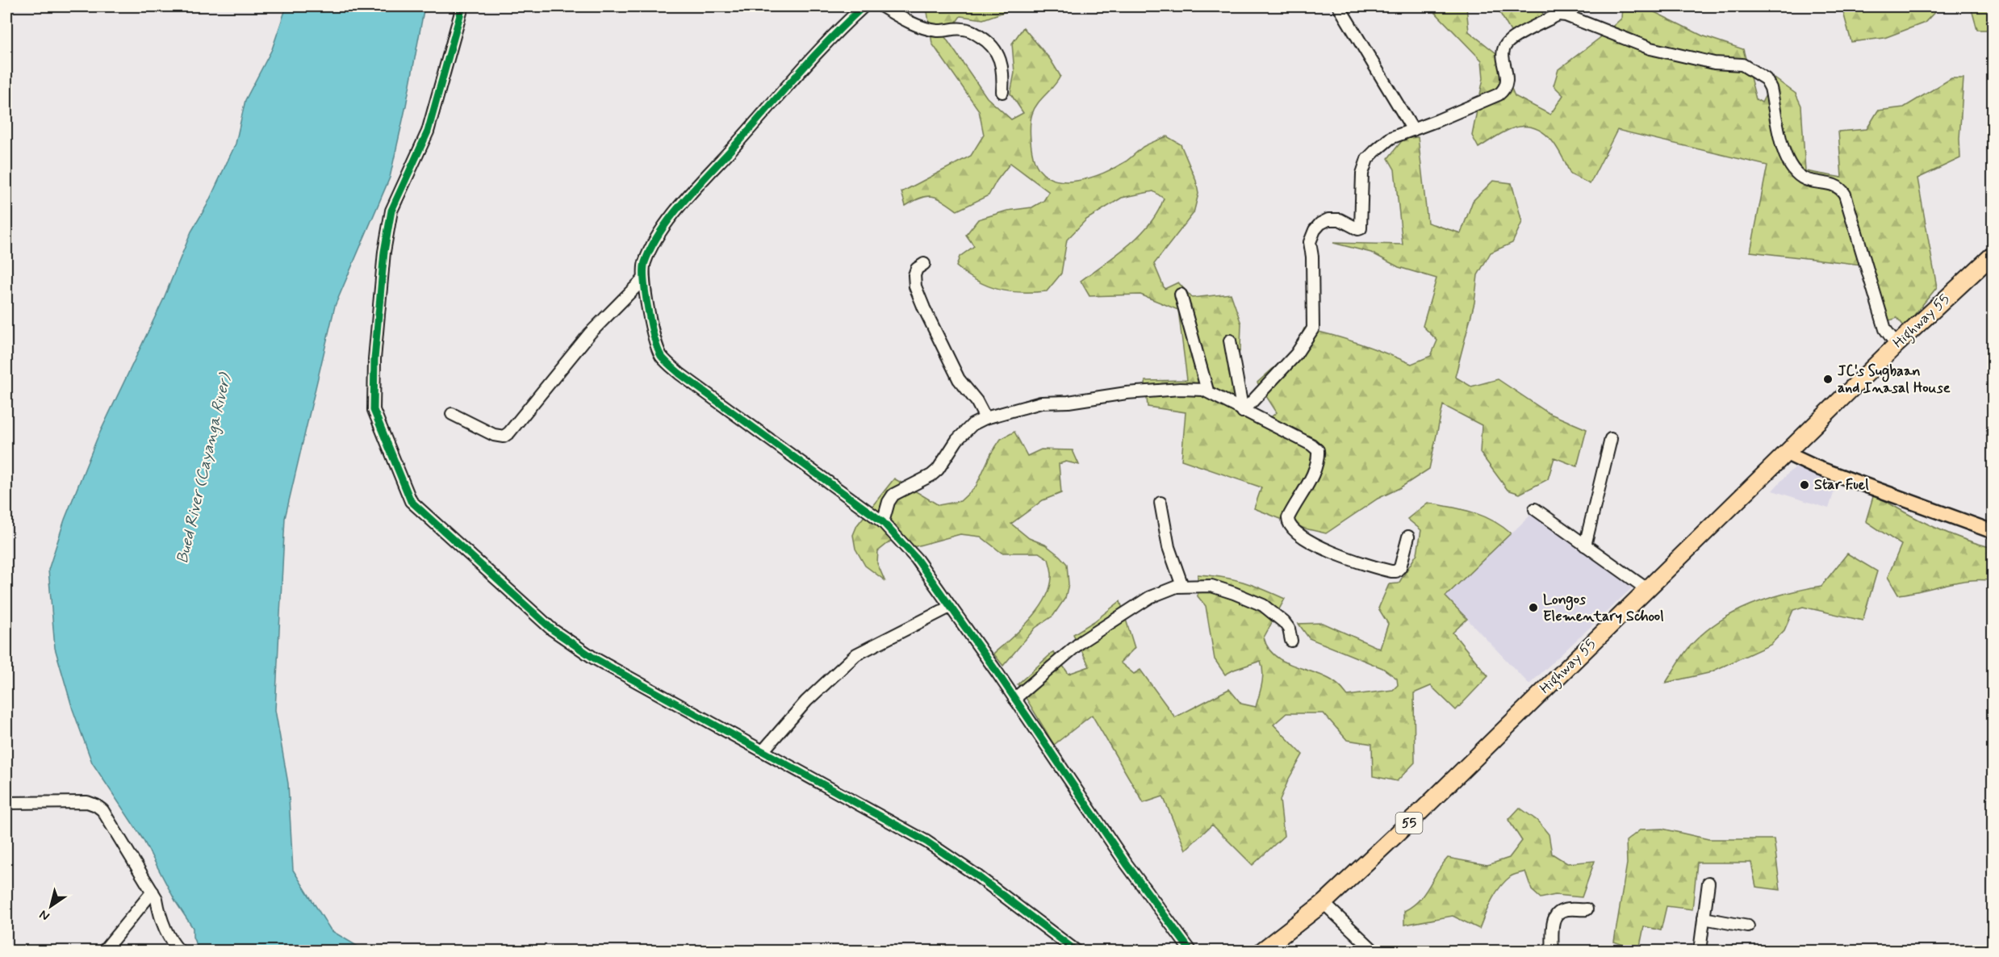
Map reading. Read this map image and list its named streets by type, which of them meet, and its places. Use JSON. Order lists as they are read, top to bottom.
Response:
{
  "streets": {
    "highway": ["Highway 55", "55"]
  },
  "water": ["Bued River (Cayanga River)"],
  "places": ["JC's Sugbaan and Inasal House", "Star Fuel", "Longos Elementary School"],
  "north": "bottom left"
}
